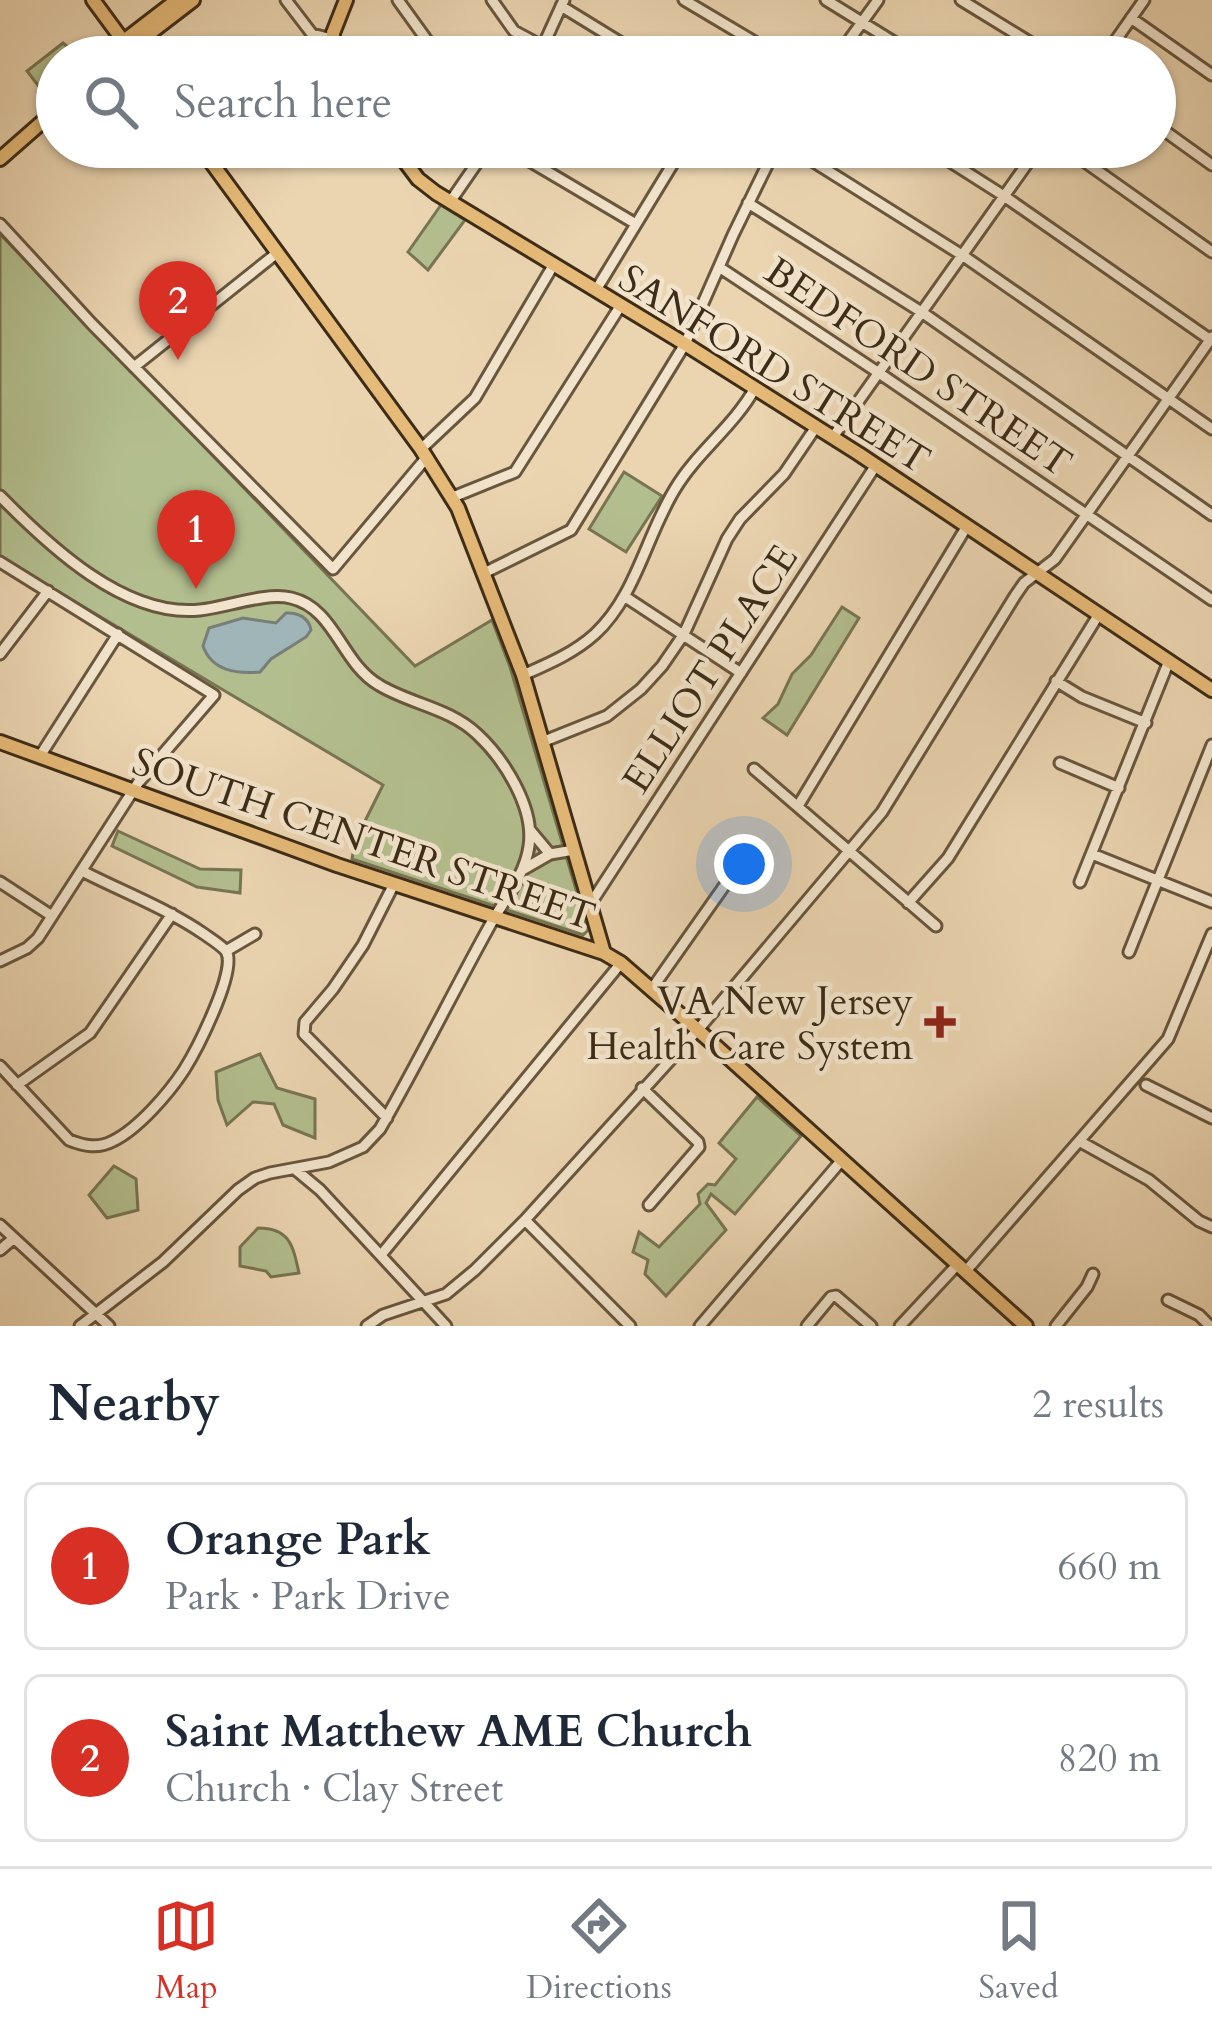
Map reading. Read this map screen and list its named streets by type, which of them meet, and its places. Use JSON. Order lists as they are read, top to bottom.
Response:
{
  "streets": {
    "main road": ["SANFORD STREET", "SOUTH CENTER STREET"],
    "street": ["BEDFORD STREET", "ELLIOT PLACE"]
  },
  "crossings": [
    ["SANFORD STREET", "ELLIOT PLACE"]
  ],
  "places": {
    "health": ["VA New Jersey Health Care System"]
  },
  "page": {
    "search": "Search here",
    "pins": ["2", "1"],
    "heading": ["Nearby", "2 results"],
    "list": [
      {
        "mark": "1",
        "name": "Orange Park",
        "note": "Park · Park Drive",
        "value": "660 m"
      },
      {
        "mark": "2",
        "name": "Saint Matthew AME Church",
        "note": "Church · Clay Street",
        "value": "820 m"
      }
    ],
    "nav": ["Map", "Directions", "Saved"]
  }
}
